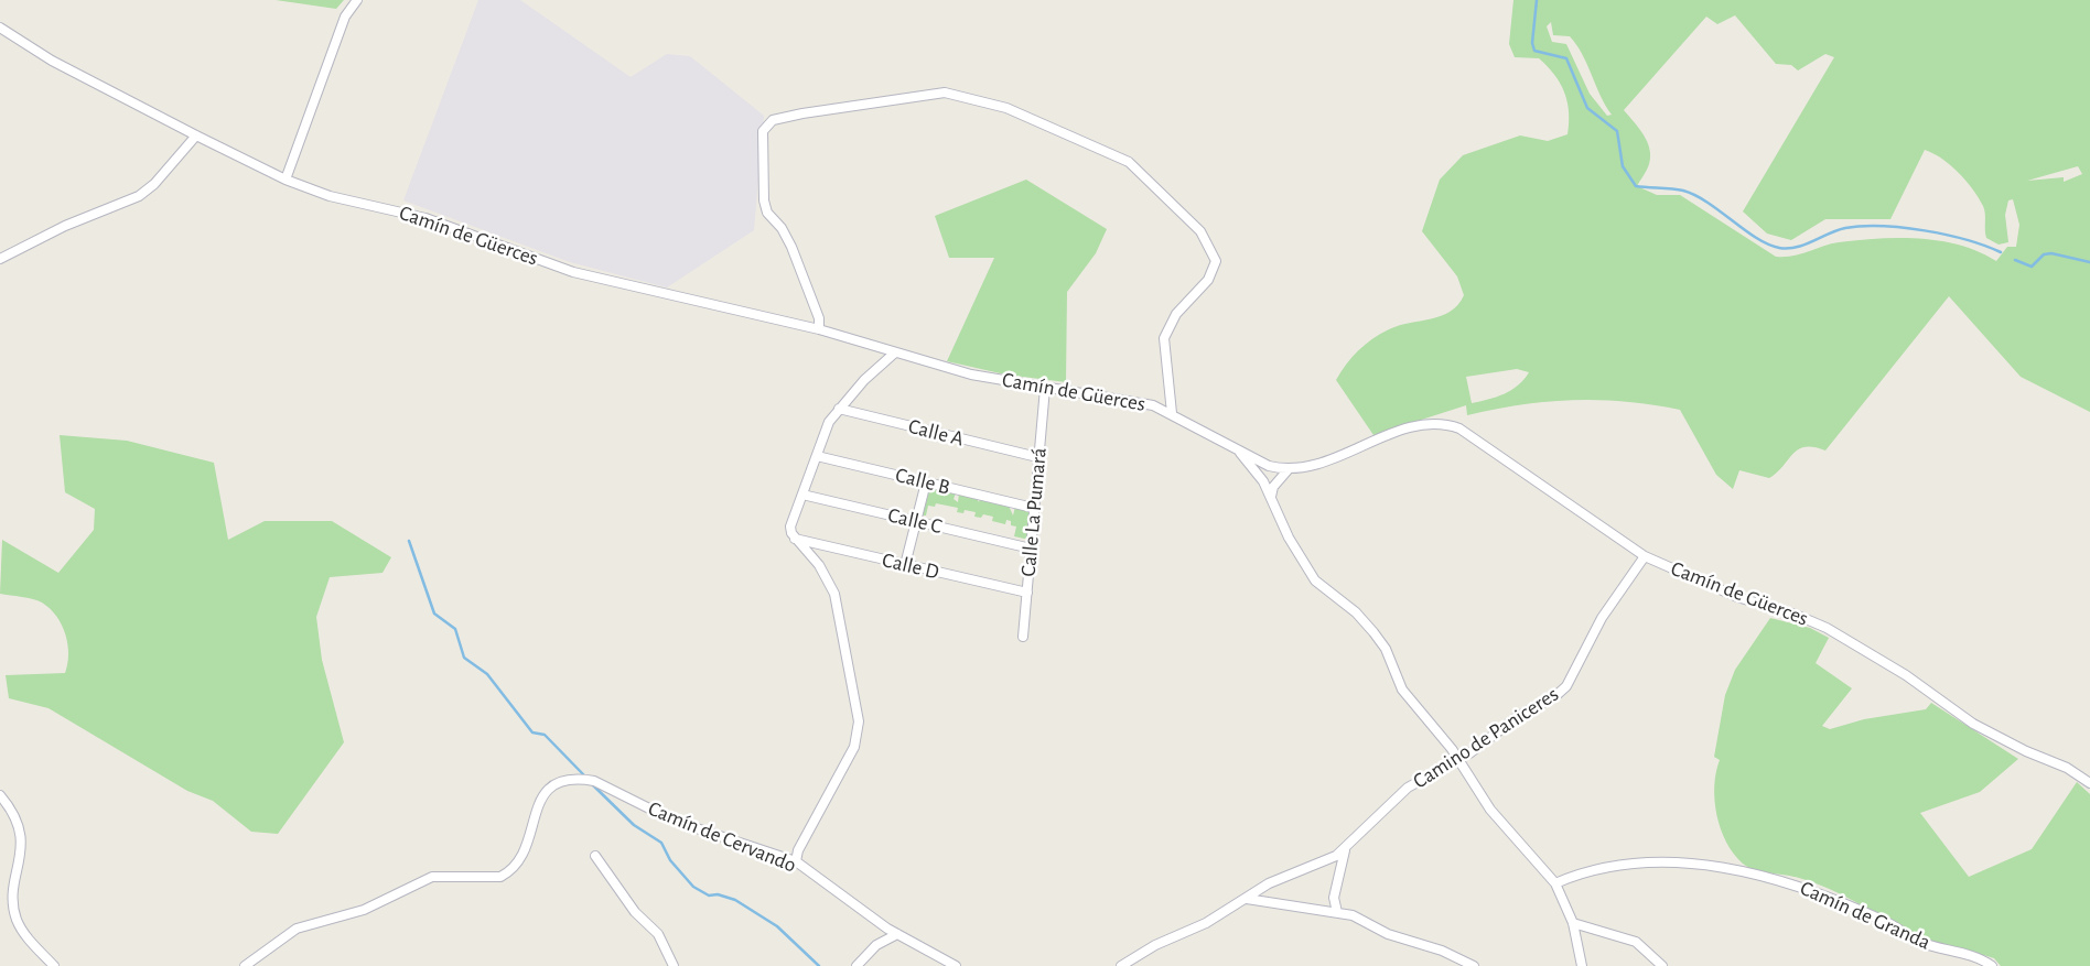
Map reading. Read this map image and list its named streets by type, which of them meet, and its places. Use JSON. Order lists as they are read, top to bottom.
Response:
{
  "streets": {
    "street": [
      "Camín de Güerces",
      "Calle A",
      "Calle B",
      "Calle La Pumará",
      "Calle C",
      "Calle D",
      "Camino de Paniceres",
      "Camín de Cervando",
      "Camín de Granda"
    ]
  },
  "crossings": [
    ["Camín de Güerces", "Calle La Pumará"],
    ["Camín de Güerces", "Camino de Paniceres"],
    ["Calle La Pumará", "Calle D"]
  ]
}
